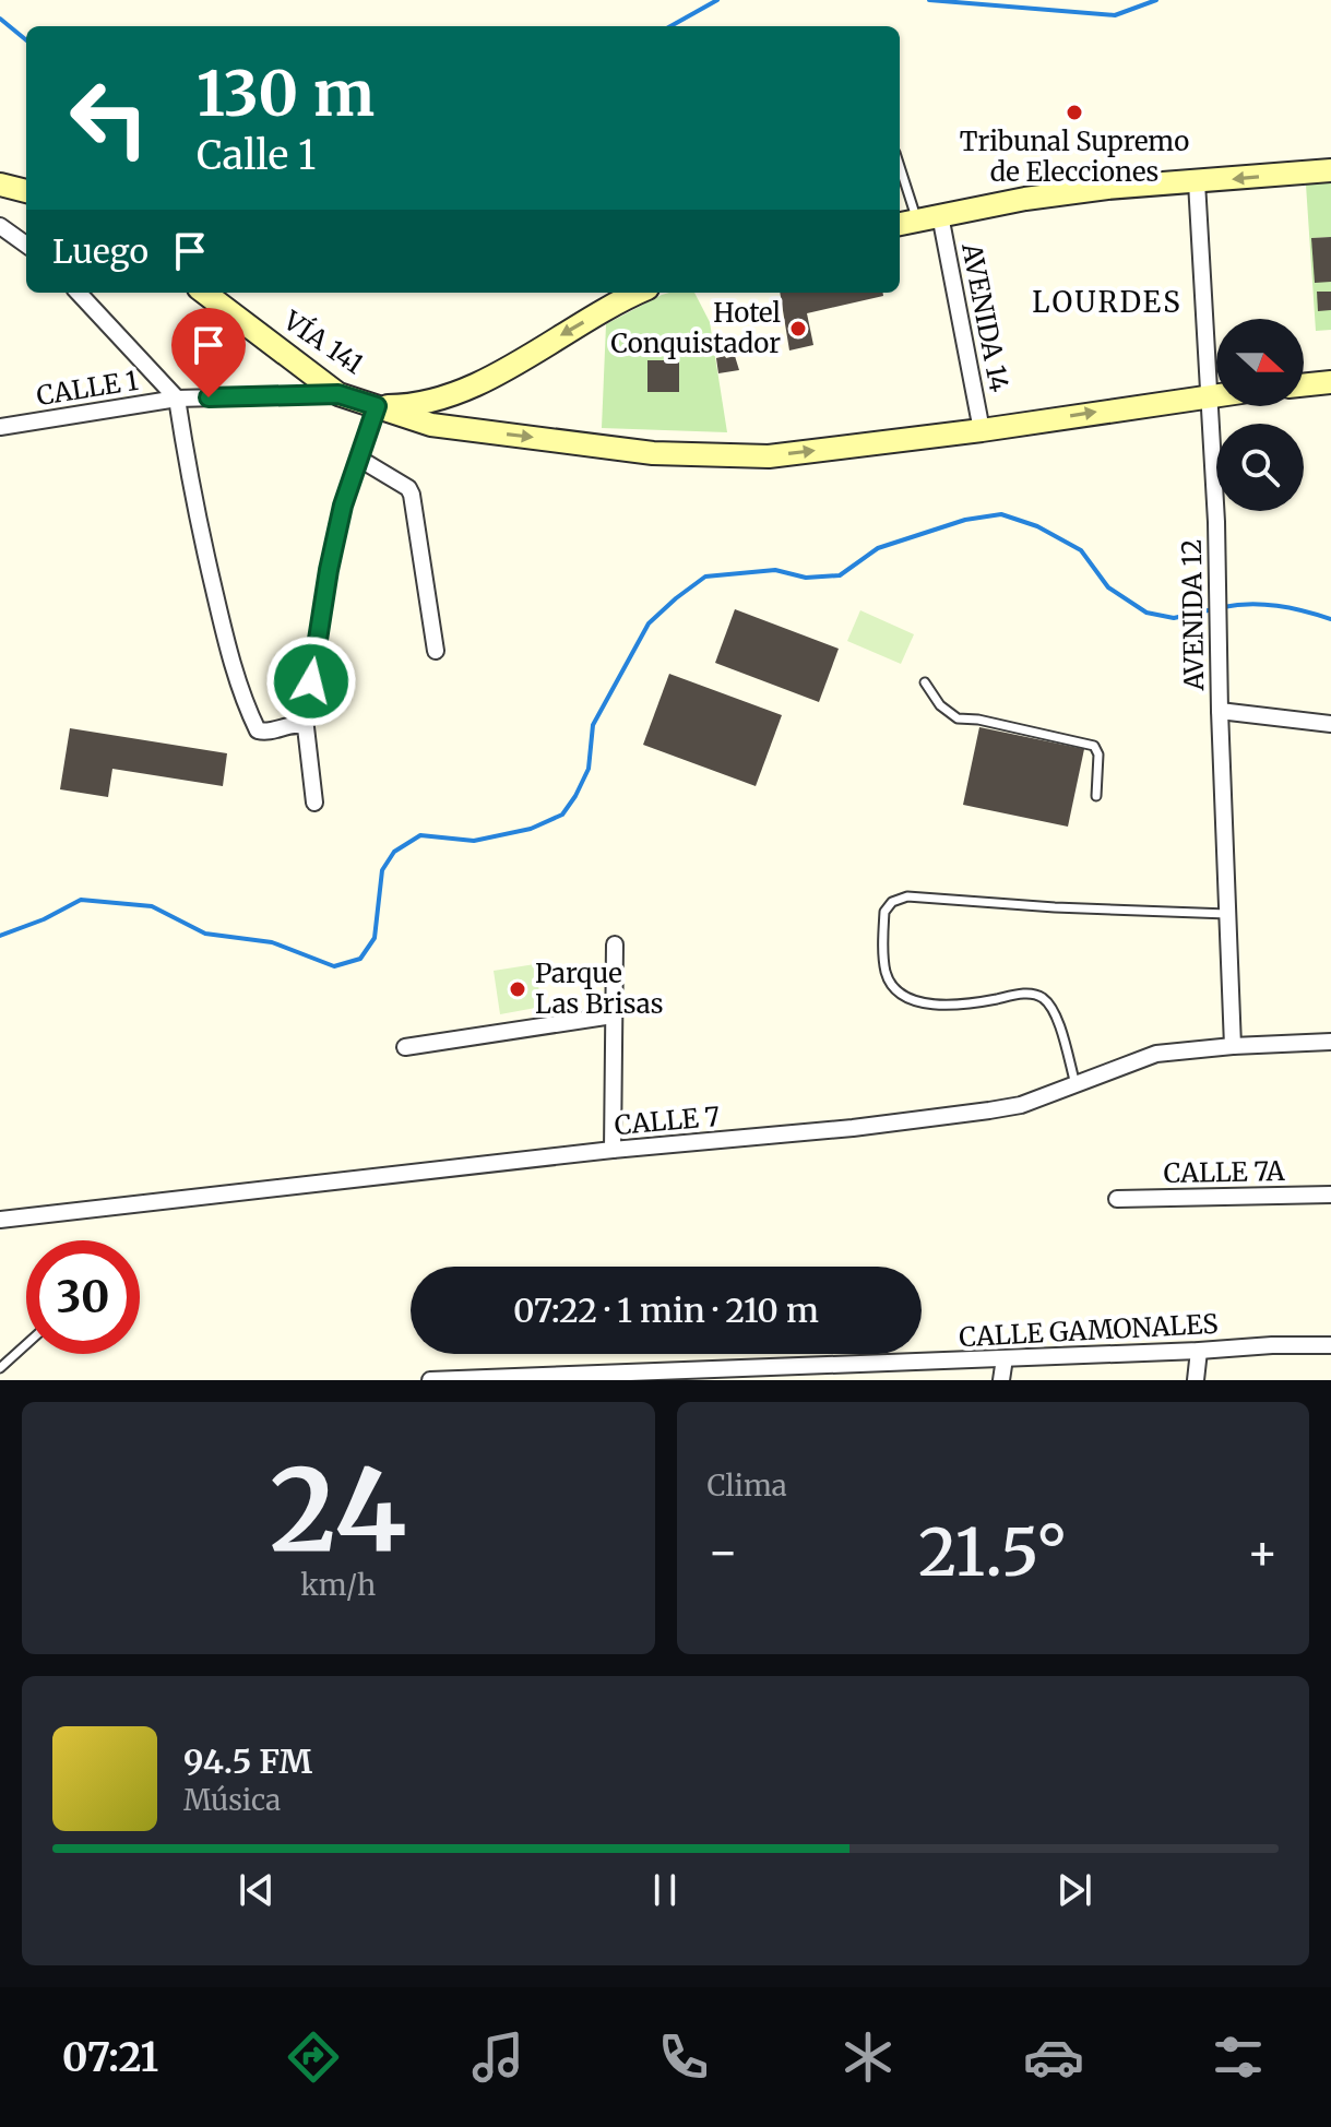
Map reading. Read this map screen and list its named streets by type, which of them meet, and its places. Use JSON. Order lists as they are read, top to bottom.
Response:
{
  "streets": {
    "main road": ["VÍA 141"],
    "street": [
      "AVENIDA 14",
      "CALLE 1",
      "AVENIDA 12",
      "CALLE 7",
      "CALLE 7A",
      "CALLE GAMONALES"
    ]
  },
  "crossings": [
    ["AVENIDA 14", "VÍA 141"],
    ["VÍA 141", "CALLE 1"],
    ["VÍA 141", "AVENIDA 12"],
    ["AVENIDA 12", "CALLE 7"]
  ],
  "one_way": ["VÍA 141"],
  "districts": ["LOURDES"],
  "places": ["Tribunal Supremo de Elecciones", "Hotel Conquistador", "Parque Las Brisas"],
  "north": "right",
  "page": {
    "turn": ["130 m", "Calle 1"],
    "then": "Luego",
    "limit": "30",
    "trip": "07:22 · 1 min · 210 m",
    "tile": [
      ["24", "km/h"],
      "Clima"
    ],
    "heat": ["−", "21.5°", "+"],
    "song": ["94.5 FM", "Música"],
    "tabs": "07:21"
  }
}
